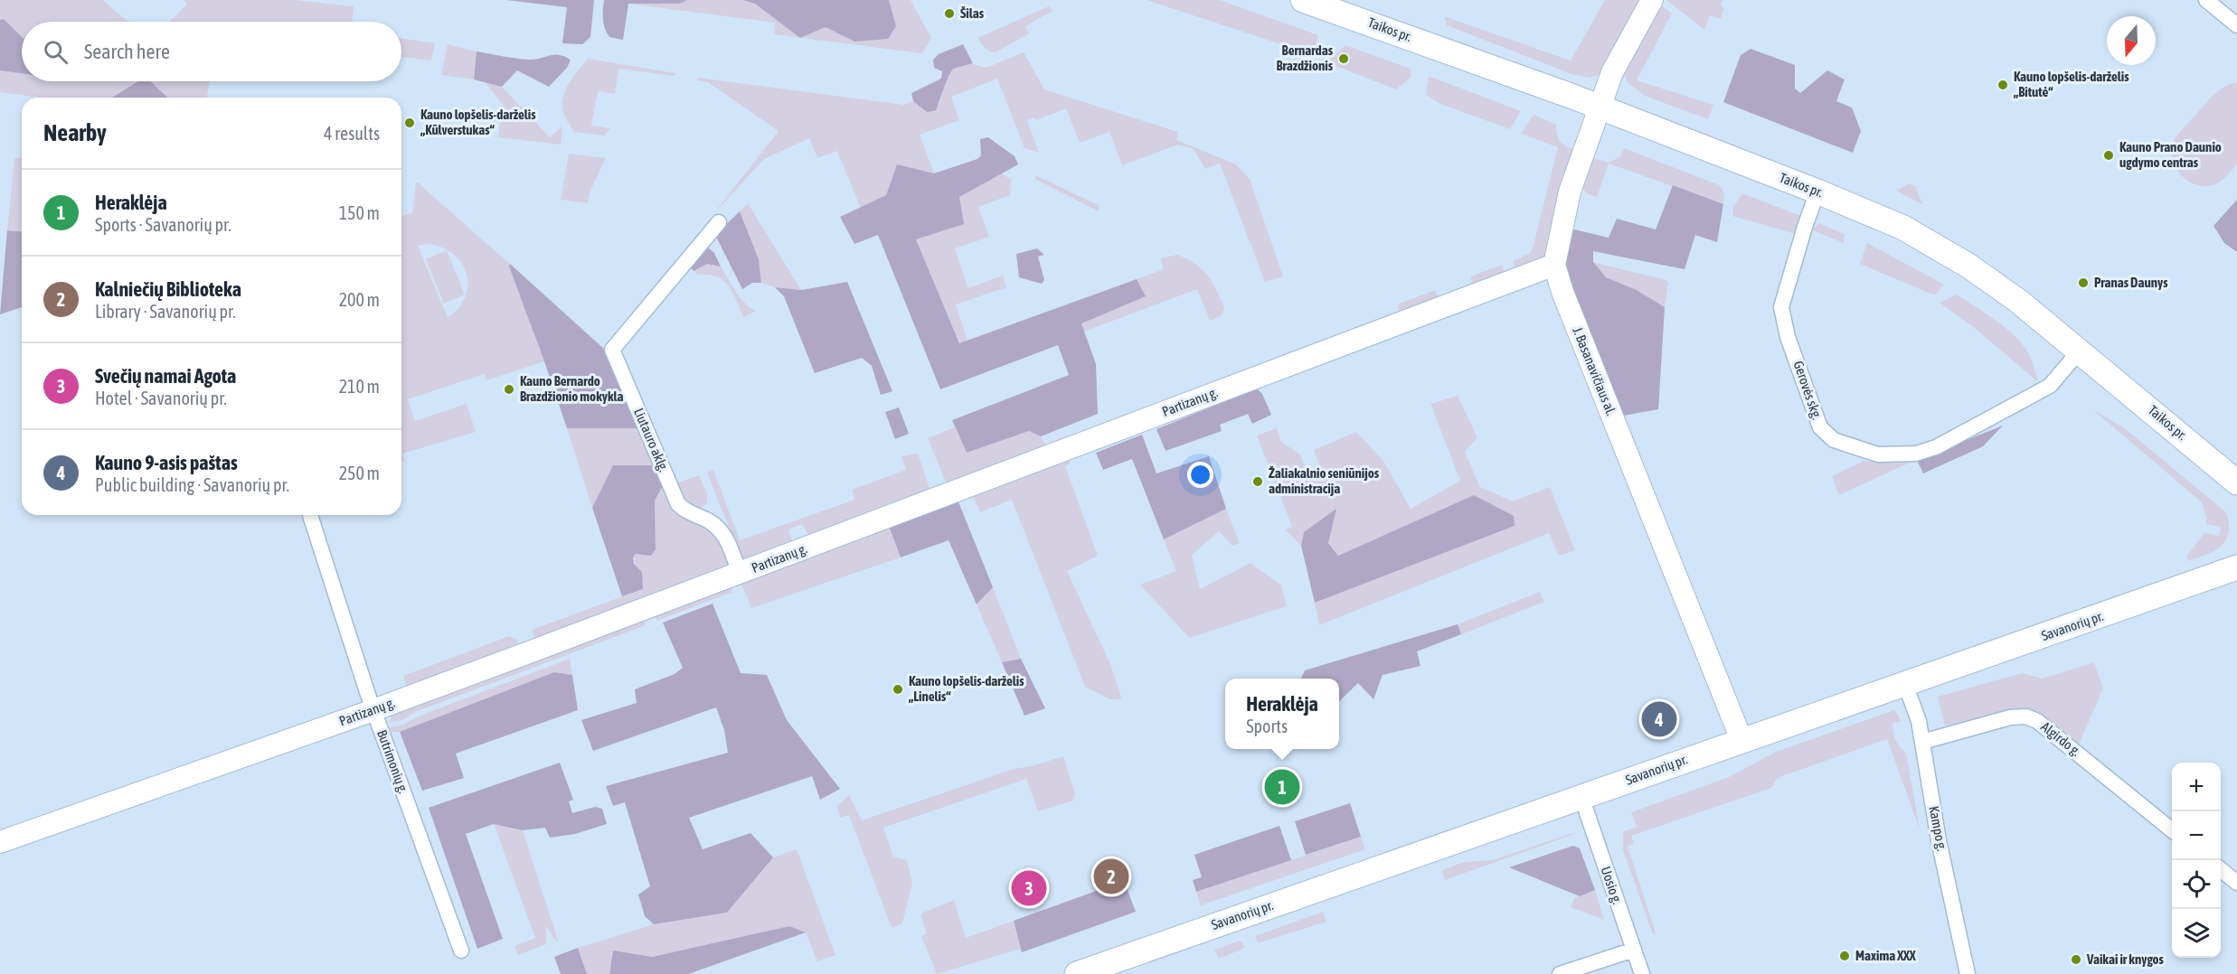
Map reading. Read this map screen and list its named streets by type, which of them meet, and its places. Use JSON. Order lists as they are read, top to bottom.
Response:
{
  "streets": {
    "main road": ["Taikos pr.", "Savanorių pr."],
    "street": [
      "J. Basanavičiaus al.",
      "Gerovės skg.",
      "Partizanų g.",
      "Liutauro aklg.",
      "Algirdo g.",
      "Butrimonių g.",
      "Kampo g.",
      "Uosio g."
    ]
  },
  "crossings": [
    ["Taikos pr.", "J. Basanavičiaus al."],
    ["Taikos pr.", "Gerovės skg."],
    ["J. Basanavičiaus al.", "Partizanų g."],
    ["J. Basanavičiaus al.", "Savanorių pr."],
    ["Partizanų g.", "Liutauro aklg."],
    ["Partizanų g.", "Butrimonių g."],
    ["Savanorių pr.", "Kampo g."],
    ["Savanorių pr.", "Uosio g."],
    ["Algirdo g.", "Kampo g."]
  ],
  "places": [
    "Šilas",
    "Bernardas Brazdžionis",
    "Kauno lopšelis-darželis „Bitutė“",
    "Kauno lopšelis-darželis „Kūlverstukas“",
    "Kauno Prano Daunio ugdymo centras",
    "Pranas Daunys",
    "Kauno Bernardo Brazdžionio mokykla",
    "Žaliakalnio seniūnijos administracija",
    "Kauno lopšelis-darželis „Linelis“",
    "Maxima XXX",
    "Vaikai ir knygos"
  ],
  "north": "bottom",
  "page": {
    "search": "Search here",
    "heading": ["Nearby", "4 results"],
    "list": [
      {
        "mark": "1",
        "name": "Heraklėja",
        "note": "Sports · Savanorių pr.",
        "value": "150 m"
      },
      {
        "mark": "2",
        "name": "Kalniečių Biblioteka",
        "note": "Library · Savanorių pr.",
        "value": "200 m"
      },
      {
        "mark": "3",
        "name": "Svečių namai Agota",
        "note": "Hotel · Savanorių pr.",
        "value": "210 m"
      },
      {
        "mark": "4",
        "name": "Kauno 9-asis paštas",
        "note": "Public building · Savanorių pr.",
        "value": "250 m"
      }
    ],
    "popup": ["Heraklėja", "Sports"],
    "pins": [
      "4",
      "1",
      "2",
      "3"
    ],
    "map_buttons": ["+", "−"]
  }
}
